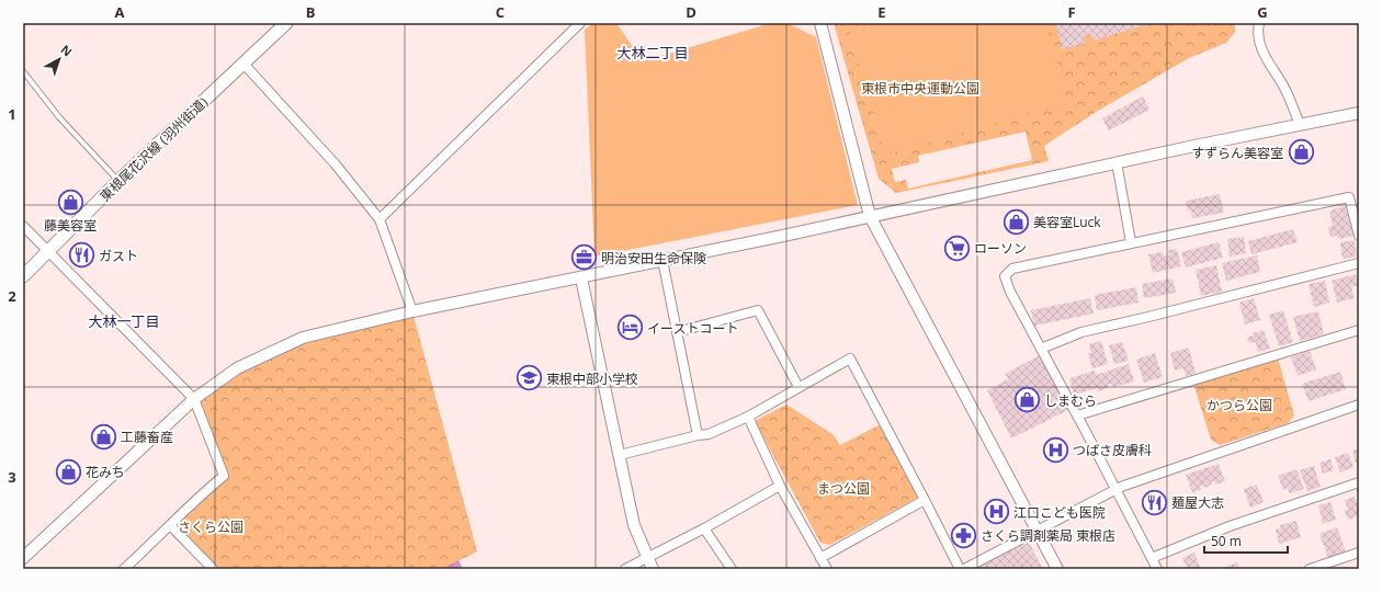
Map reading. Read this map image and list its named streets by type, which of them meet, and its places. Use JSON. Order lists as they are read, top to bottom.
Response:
{
  "streets": {
    "main road": ["東根尾花沢線 (羽州街道)"]
  },
  "districts": ["大林二丁目", "大林一丁目"],
  "parks": [
    "東根市中央運動公園",
    "かつら公園",
    "まつ公園",
    "さくら公園"
  ],
  "places": {
    "shop": [
      "すずらん美容室",
      "藤美容室",
      "美容室Luck",
      "しまむら",
      "工藤畜産",
      "花みち"
    ],
    "supermarket": ["ローソン"],
    "restaurant": ["ガスト", "麺屋大志"],
    "office": ["明治安田生命保険"],
    "hotel": ["イーストコート"],
    "school or university": ["東根中部小学校"],
    "hospital": ["つばさ皮膚科", "江口こども医院"],
    "pharmacy": ["さくら調剤薬局 東根店"]
  },
  "scale_bar": "50 m",
  "north": "top right",
  "grid": {
    "columns": [
      "A",
      "B",
      "C",
      "D",
      "E",
      "F",
      "G"
    ],
    "rows": ["1", "2", "3"]
  }
}
